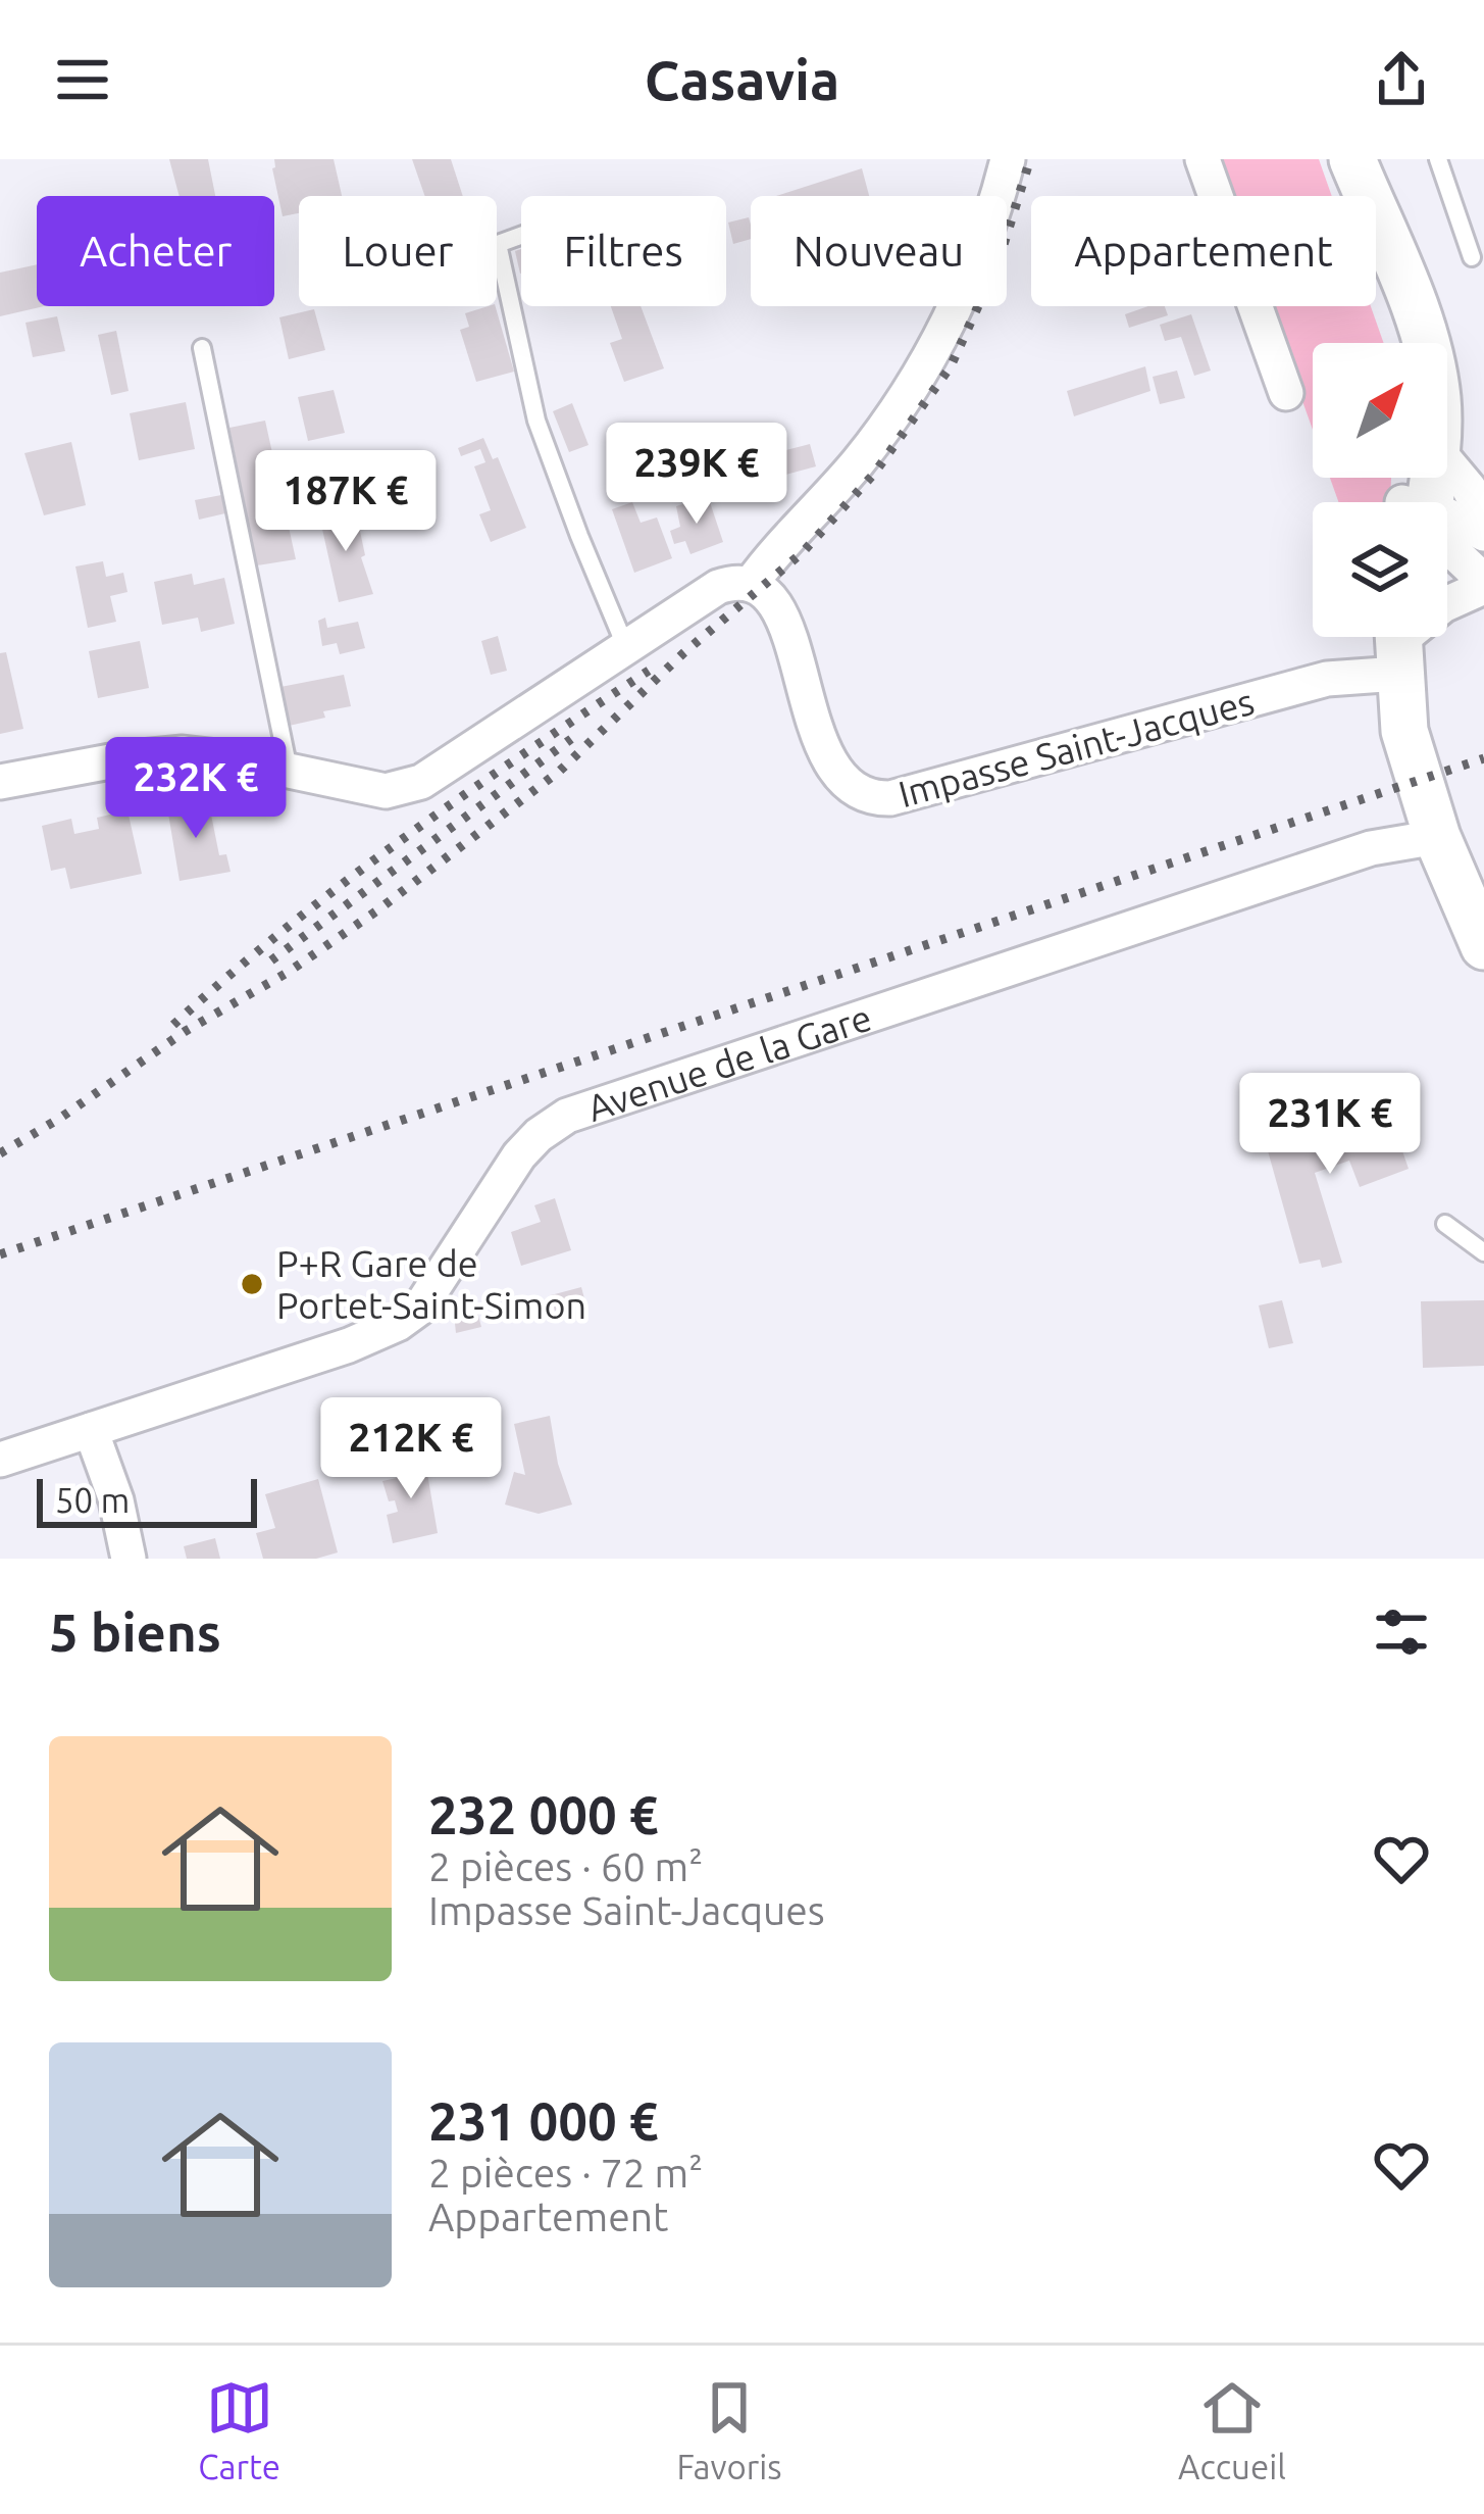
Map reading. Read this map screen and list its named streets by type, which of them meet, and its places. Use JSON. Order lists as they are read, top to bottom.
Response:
{
  "streets": {
    "street": ["Impasse Saint-Jacques", "Avenue de la Gare"]
  },
  "places": ["P+R Gare de Portet-Saint-Simon"],
  "scale_bar": "50 m",
  "north": "top right",
  "page": {
    "header": "Casavia",
    "chip": [
      "Acheter",
      "Louer",
      "Filtres",
      "Nouveau",
      "Appartement"
    ],
    "price": [
      "239K €",
      "187K €",
      "232K €",
      "231K €",
      "212K €"
    ],
    "scale": "50 m",
    "heading": "5 biens",
    "list": [
      {
        "name": "232 000 €",
        "note": "2 pièces · 60 m² · Impasse Saint-Jacques"
      },
      {
        "name": "231 000 €",
        "note": "2 pièces · 72 m² · Appartement"
      }
    ],
    "tabs": ["Carte", "Favoris", "Accueil"]
  }
}
